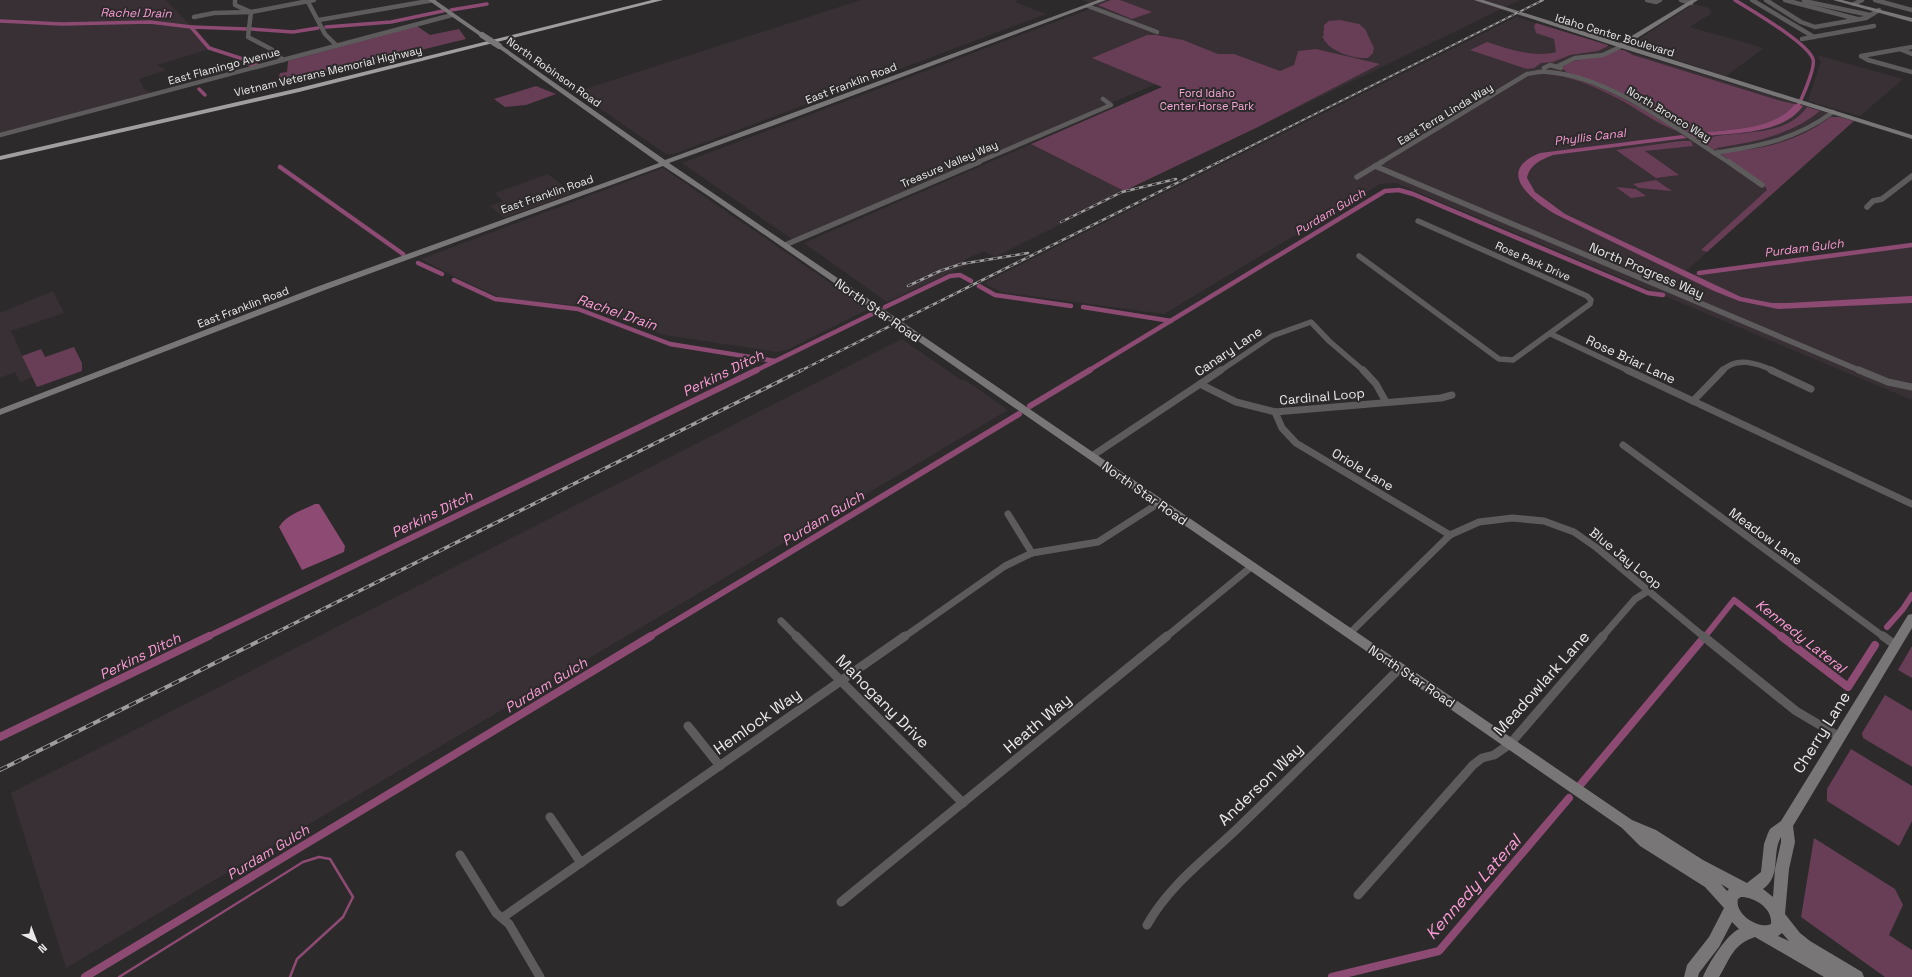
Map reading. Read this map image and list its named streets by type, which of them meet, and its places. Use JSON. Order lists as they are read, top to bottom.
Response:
{
  "streets": {
    "highway": ["Vietnam Veterans Memorial Highway"],
    "main road": [
      "Idaho Center Boulevard",
      "North Robinson Road",
      "East Franklin Road",
      "North Star Road",
      "Cherry Lane"
    ],
    "street": [
      "East Flamingo Avenue",
      "East Terra Linda Way",
      "North Bronco Way",
      "Treasure Valley Way",
      "Rose Park Drive",
      "North Progress Way",
      "Canary Lane",
      "Rose Briar Lane",
      "Cardinal Loop",
      "Oriole Lane",
      "Meadow Lane",
      "Blue Jay Loop",
      "Meadowlark Lane",
      "Mahogany Drive",
      "Hemlock Way",
      "Heath Way",
      "Anderson Way"
    ]
  },
  "crossings": [
    ["East Flamingo Avenue", "North Robinson Road"],
    ["North Robinson Road", "East Franklin Road"],
    ["North Robinson Road", "North Star Road"],
    ["East Franklin Road", "North Star Road"],
    ["East Terra Linda Way", "North Bronco Way"],
    ["East Terra Linda Way", "North Progress Way"],
    ["Treasure Valley Way", "North Star Road"],
    ["Rose Park Drive", "Rose Briar Lane"],
    ["North Star Road", "Canary Lane"],
    ["North Star Road", "Blue Jay Loop"],
    ["North Star Road", "Meadowlark Lane"],
    ["North Star Road", "Hemlock Way"],
    ["North Star Road", "Heath Way"],
    ["North Star Road", "Cherry Lane"],
    ["North Star Road", "Anderson Way"],
    ["Canary Lane", "Cardinal Loop"],
    ["Cardinal Loop", "Oriole Lane"],
    ["Oriole Lane", "Blue Jay Loop"],
    ["Meadow Lane", "Cherry Lane"],
    ["Blue Jay Loop", "Meadowlark Lane"],
    ["Blue Jay Loop", "Cherry Lane"],
    ["Mahogany Drive", "Hemlock Way"],
    ["Mahogany Drive", "Heath Way"]
  ],
  "water": [
    "Rachel Drain",
    "Phyllis Canal",
    "Purdam Gulch",
    "Perkins Ditch",
    "Kennedy Lateral"
  ],
  "parks": ["Ford Idaho Center Horse Park"],
  "north": "bottom right"
}
